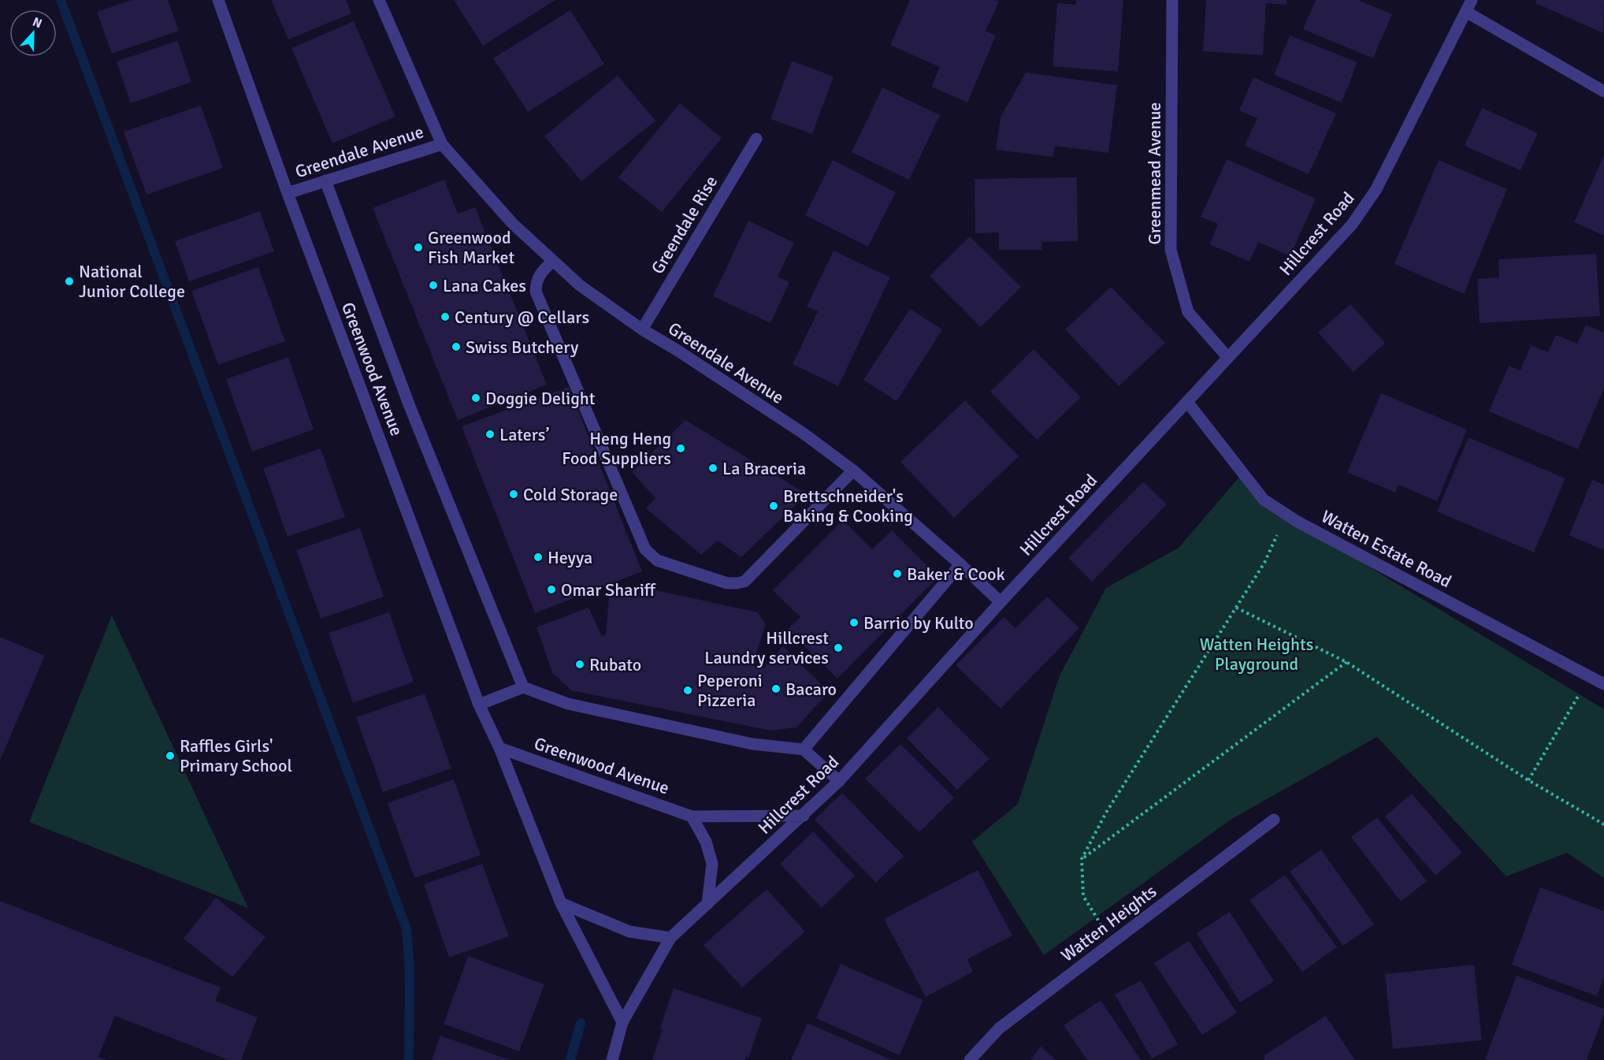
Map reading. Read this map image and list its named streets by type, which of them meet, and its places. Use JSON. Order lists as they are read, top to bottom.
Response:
{
  "streets": {
    "street": [
      "Greendale Avenue",
      "Greenmead Avenue",
      "Greendale Rise",
      "Hillcrest Road",
      "Greenwood Avenue",
      "Watten Estate Road",
      "Watten Heights"
    ]
  },
  "crossings": [
    ["Greendale Avenue", "Greendale Rise"],
    ["Greendale Avenue", "Hillcrest Road"],
    ["Greendale Avenue", "Greenwood Avenue"],
    ["Greenmead Avenue", "Hillcrest Road"],
    ["Hillcrest Road", "Greenwood Avenue"],
    ["Hillcrest Road", "Watten Estate Road"]
  ],
  "parks": ["Watten Heights Playground"],
  "places": [
    "Greenwood Fish Market",
    "National Junior College",
    "Lana Cakes",
    "Century @ Cellars",
    "Swiss Butchery",
    "Doggie Delight",
    "Laters’",
    "Heng Heng Food Suppliers",
    "La Braceria",
    "Cold Storage",
    "Brettschneider's Baking & Cooking",
    "Heyya",
    "Baker & Cook",
    "Omar Shariff",
    "Barrio by Kulto",
    "Hillcrest Laundry services",
    "Rubato",
    "Bacaro",
    "Peperoni Pizzeria",
    "Raffles Girls' Primary School"
  ],
  "north": "top"
}
